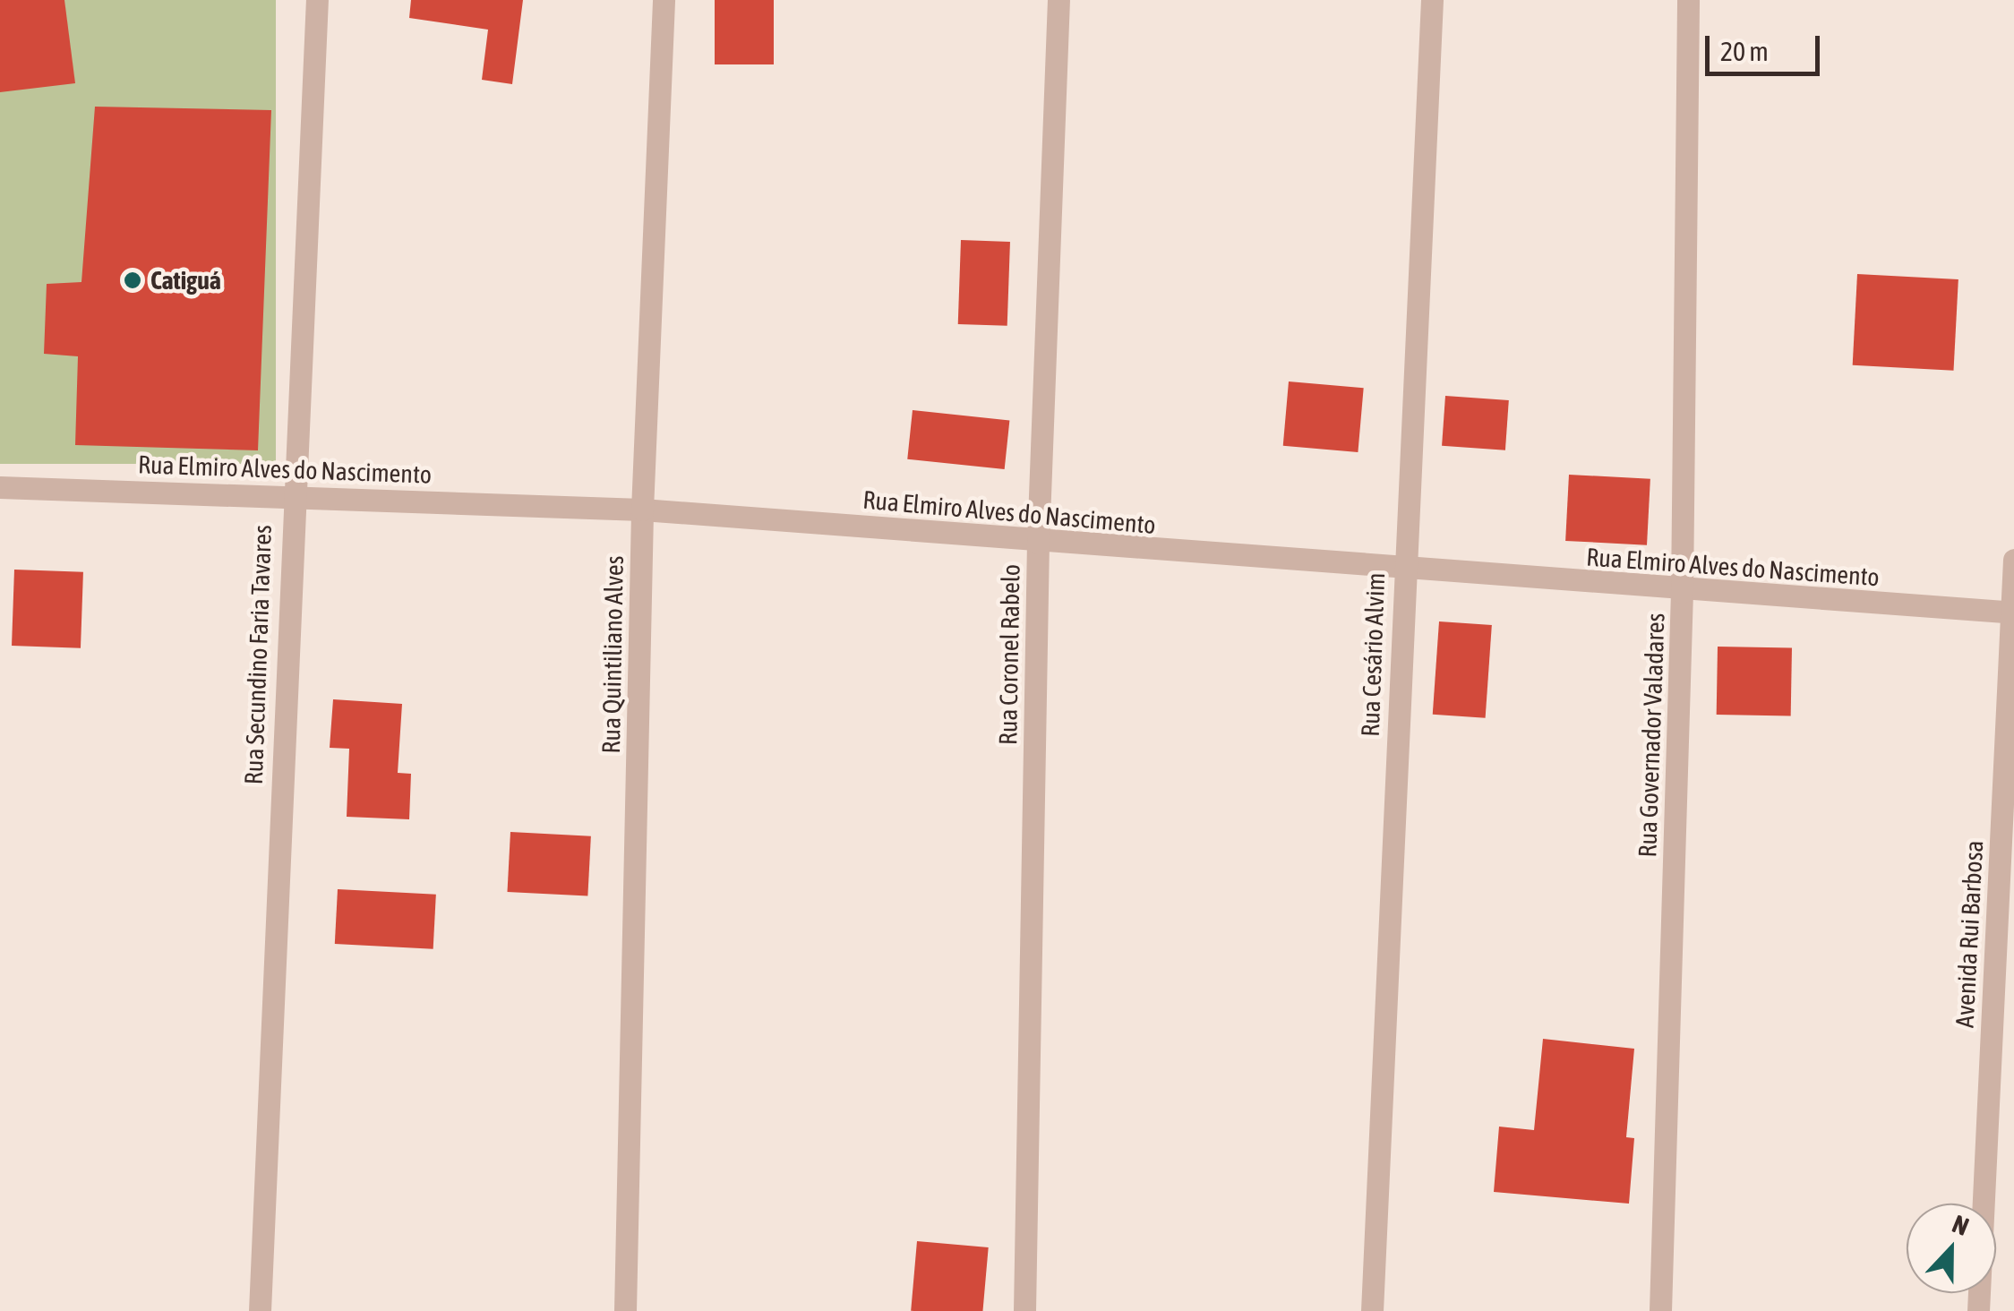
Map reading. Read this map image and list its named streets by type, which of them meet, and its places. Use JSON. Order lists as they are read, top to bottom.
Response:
{
  "streets": {
    "street": [
      "Rua Elmiro Alves do Nascimento",
      "Rua Secundino Faria Tavares",
      "Rua Quintiliano Alves",
      "Rua Coronel Rabelo",
      "Rua Cesário Alvim",
      "Rua Governador Valadares",
      "Avenida Rui Barbosa"
    ]
  },
  "crossings": [
    ["Rua Elmiro Alves do Nascimento", "Rua Secundino Faria Tavares"],
    ["Rua Elmiro Alves do Nascimento", "Rua Quintiliano Alves"],
    ["Rua Elmiro Alves do Nascimento", "Rua Coronel Rabelo"],
    ["Rua Elmiro Alves do Nascimento", "Rua Cesário Alvim"],
    ["Rua Elmiro Alves do Nascimento", "Rua Governador Valadares"],
    ["Rua Elmiro Alves do Nascimento", "Avenida Rui Barbosa"]
  ],
  "places": ["Catiguá"],
  "scale_bar": "20 m",
  "north": "top"
}
